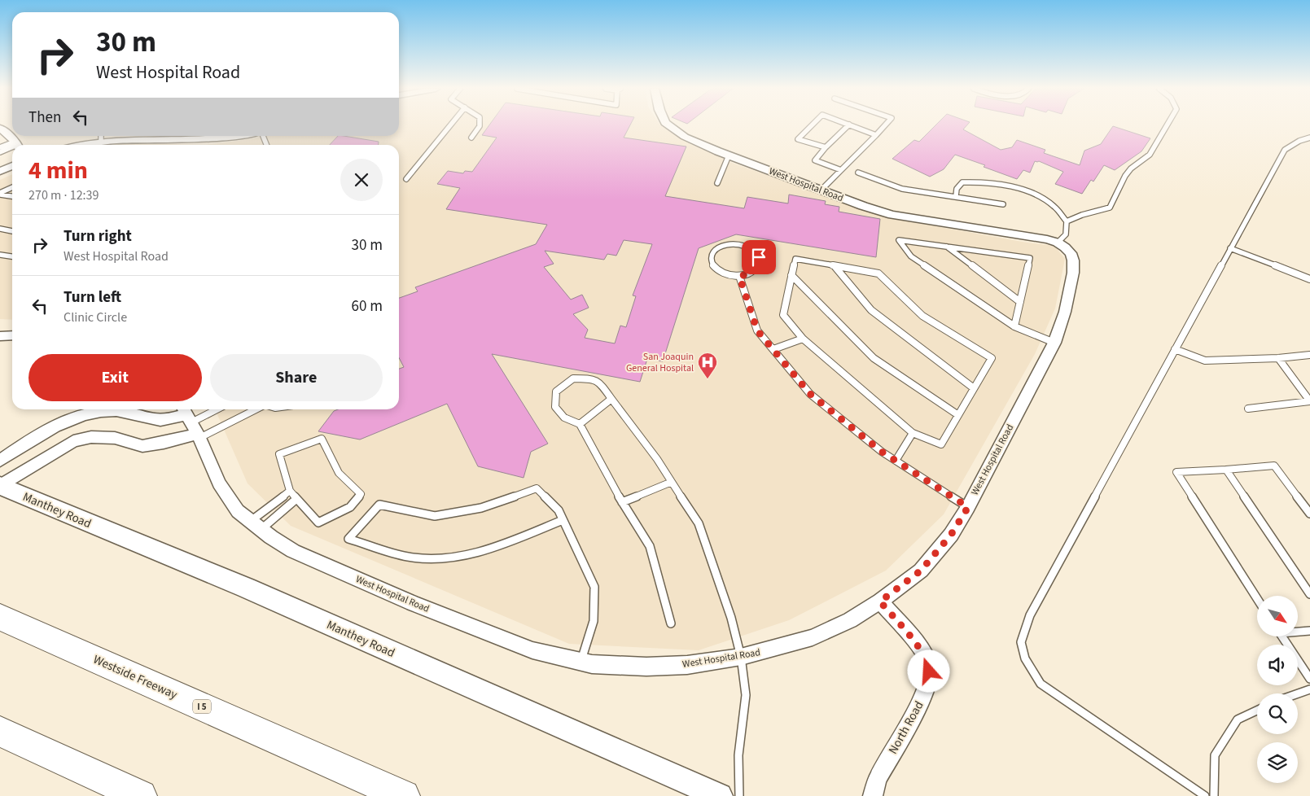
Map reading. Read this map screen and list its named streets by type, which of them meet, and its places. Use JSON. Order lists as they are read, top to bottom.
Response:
{
  "streets": {
    "highway": ["Westside Freeway", "I 5"],
    "street": ["West Hospital Road", "Manthey Road", "North Road"]
  },
  "crossings": [
    ["West Hospital Road", "North Road"]
  ],
  "places": {
    "hospital": ["San Joaquin General Hospital"]
  },
  "north": "bottom right",
  "page": {
    "turn": ["30 m", "West Hospital Road"],
    "then": "Then",
    "heading": ["4 min", "270 m · 12:39"],
    "list": [
      {
        "name": "Turn right",
        "note": "West Hospital Road",
        "value": "30 m"
      },
      {
        "name": "Turn left",
        "note": "Clinic Circle",
        "value": "60 m"
      }
    ],
    "buttons": ["Exit", "Share"]
  }
}
